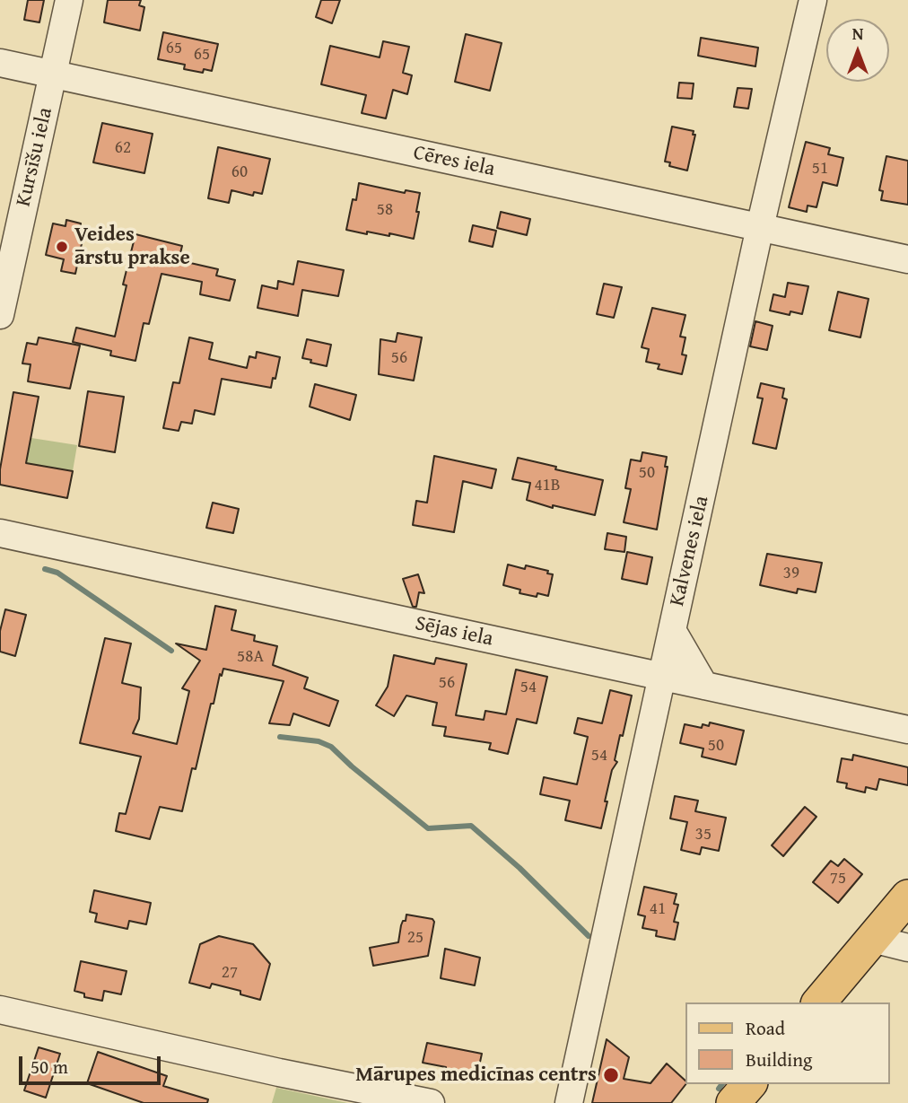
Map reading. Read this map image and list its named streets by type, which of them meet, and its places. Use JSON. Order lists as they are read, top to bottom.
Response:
{
  "streets": {
    "street": [
      "Kursīšu iela",
      "Cēres iela",
      "Kalvenes iela",
      "Sējas iela"
    ]
  },
  "crossings": [
    ["Kursīšu iela", "Cēres iela"],
    ["Cēres iela", "Kalvenes iela"],
    ["Kalvenes iela", "Sējas iela"]
  ],
  "places": ["Veides ārstu prakse", "Mārupes medicīnas centrs"],
  "house_numbers": [
    "65",
    "65",
    "62",
    "51",
    "60",
    "58",
    "56",
    "50",
    "41B",
    "39",
    "58A",
    "56",
    "54",
    "50",
    "54",
    "35",
    "75",
    "41",
    "25",
    "27"
  ],
  "legend": ["Road", "Building"],
  "scale_bar": "50 m",
  "north": "top"
}
